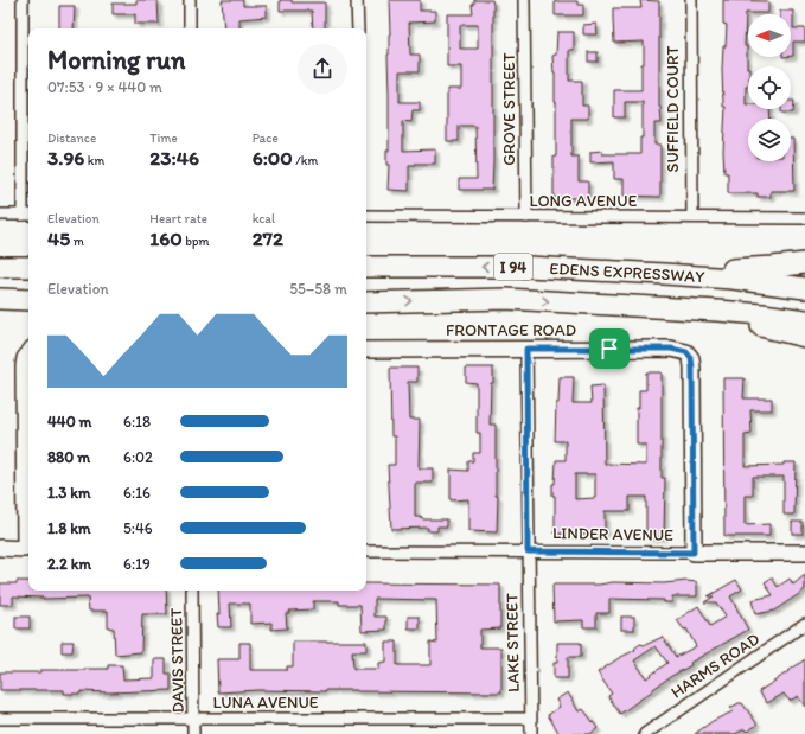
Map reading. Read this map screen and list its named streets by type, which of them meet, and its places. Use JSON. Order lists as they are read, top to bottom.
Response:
{
  "streets": {
    "highway": ["I 94", "EDENS EXPRESSWAY"],
    "street": [
      "GROVE STREET",
      "SUFFIELD COURT",
      "LONG AVENUE",
      "FRONTAGE ROAD",
      "LINDER AVENUE",
      "LAKE STREET",
      "DAVIS STREET",
      "HARMS ROAD",
      "LUNA AVENUE"
    ]
  },
  "crossings": [
    ["GROVE STREET", "LONG AVENUE"],
    ["SUFFIELD COURT", "LONG AVENUE"],
    ["FRONTAGE ROAD", "LINDER AVENUE"],
    ["LINDER AVENUE", "LAKE STREET"],
    ["LAKE STREET", "LUNA AVENUE"],
    ["DAVIS STREET", "LUNA AVENUE"]
  ],
  "north": "left",
  "page": {
    "heading": ["Morning run", "07:53 · 9 × 440 m"],
    "stats": [
      ["Distance", "3.96 km"],
      ["Time", "23:46"],
      ["Pace", "6:00 /km"],
      ["Elevation", "45 m"],
      ["Heart rate", "160 bpm"],
      ["kcal", "272"]
    ],
    "chart": ["Elevation", "55–58 m"],
    "list": [
      {
        "name": "440 m",
        "note": "6:18"
      },
      {
        "name": "880 m",
        "note": "6:02"
      },
      {
        "name": "1.3 km",
        "note": "6:16"
      },
      {
        "name": "1.8 km",
        "note": "5:46"
      },
      {
        "name": "2.2 km",
        "note": "6:19"
      }
    ]
  }
}
